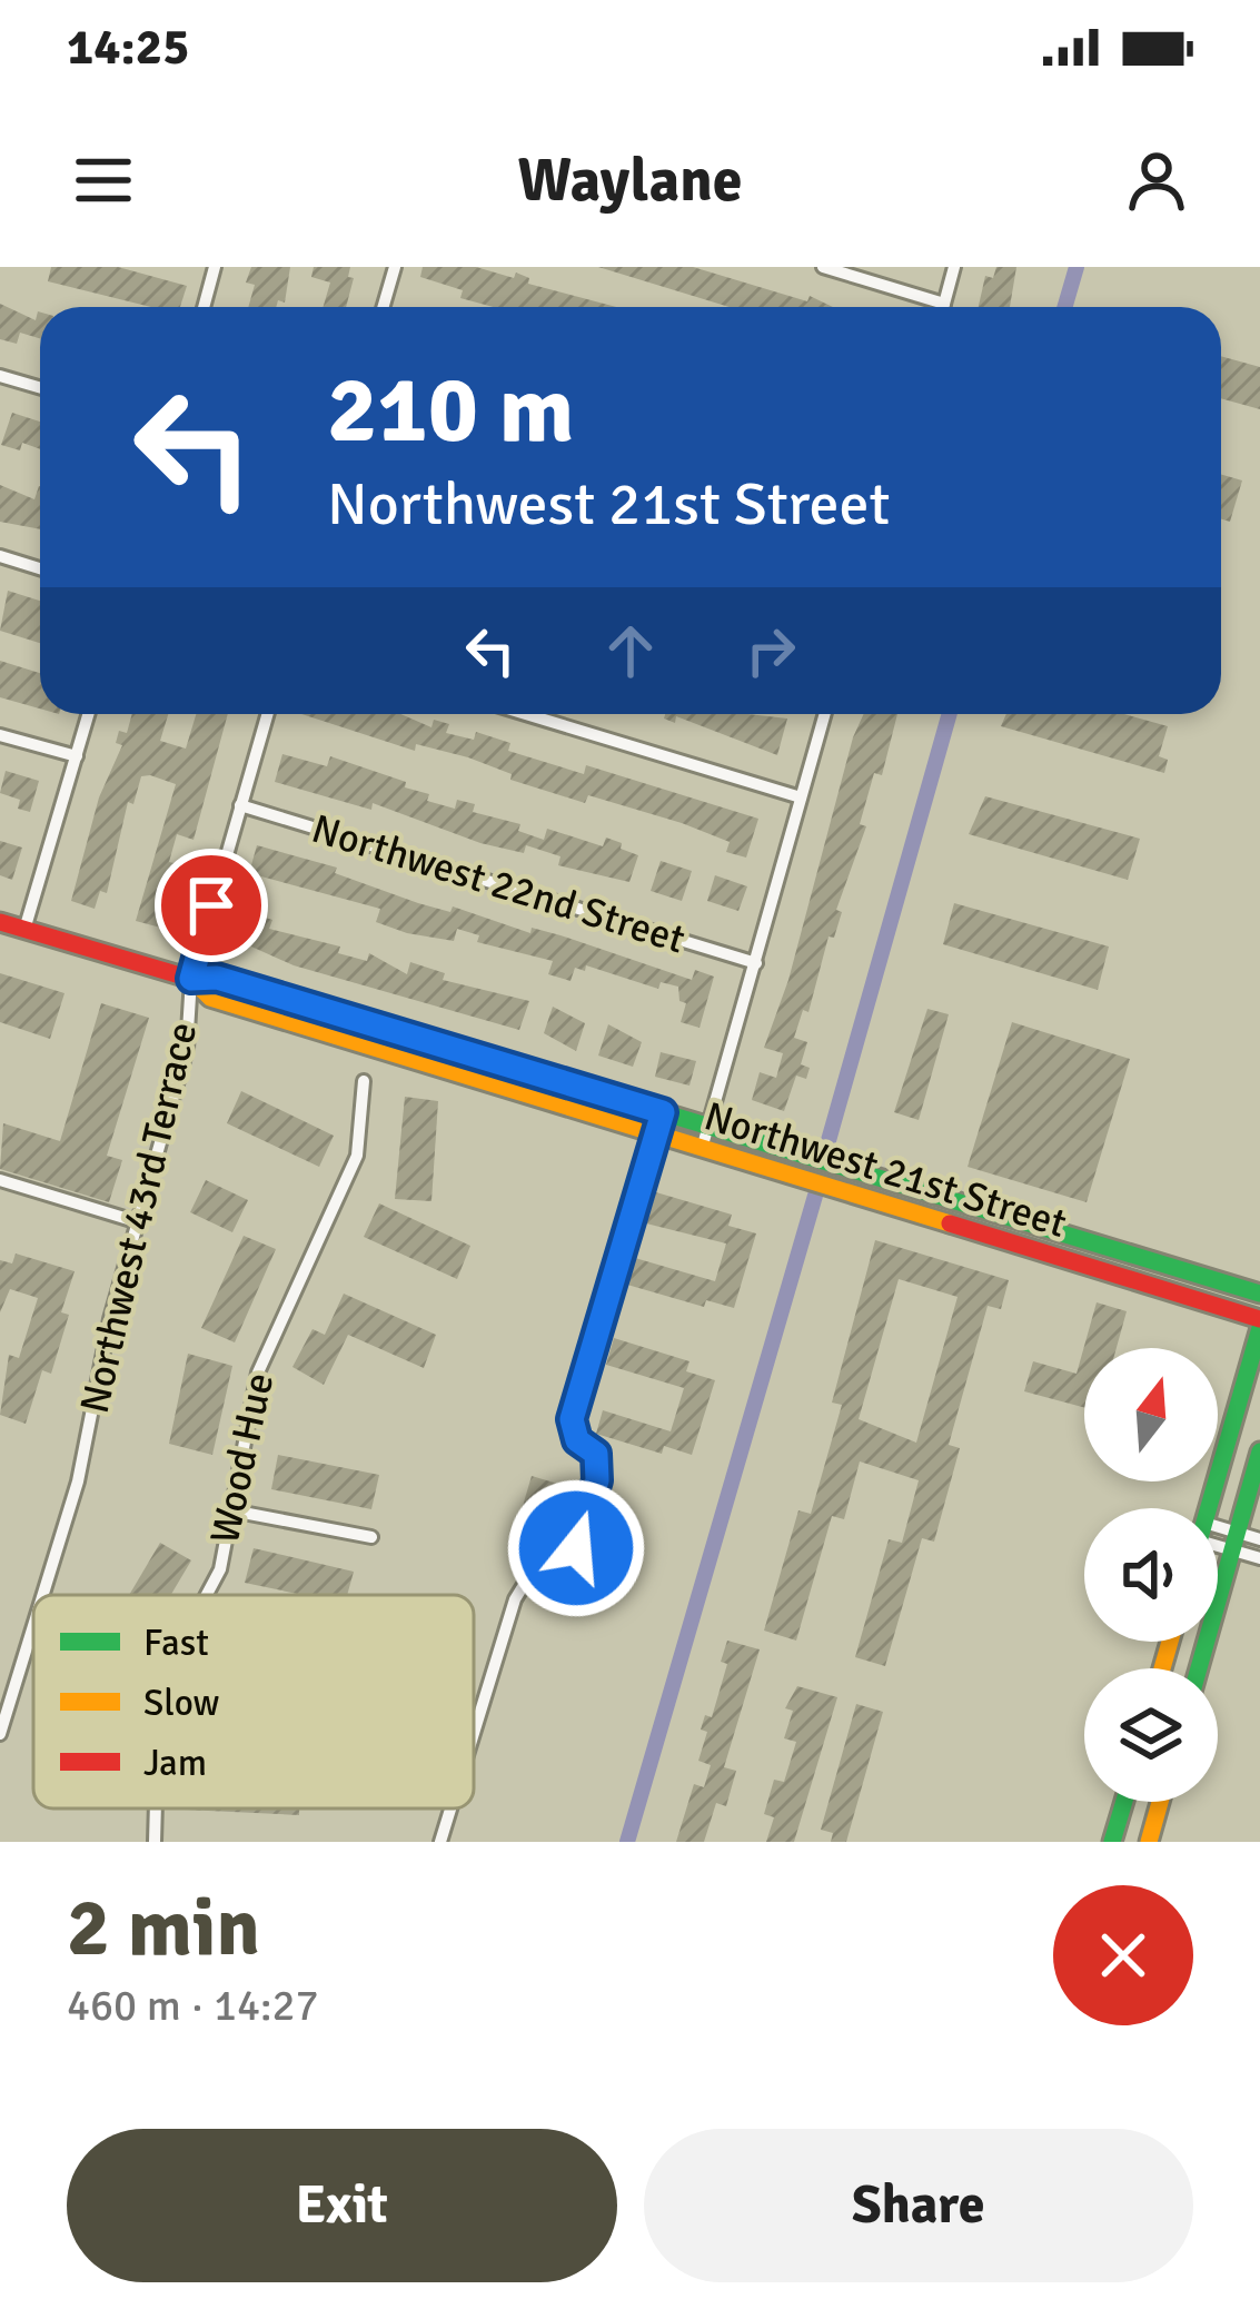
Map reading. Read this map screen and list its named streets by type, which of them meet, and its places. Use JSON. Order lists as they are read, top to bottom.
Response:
{
  "streets": {
    "street": [
      "Northwest 22nd Street",
      "Northwest 21st Street",
      "Northwest 43rd Terrace",
      "Wood Hue"
    ]
  },
  "crossings": [
    ["Northwest 22nd Street", "Northwest 43rd Terrace"],
    ["Northwest 21st Street", "Northwest 43rd Terrace"]
  ],
  "legend": ["Fast", "Slow", "Jam"],
  "north": "top",
  "page": {
    "status": "14:25",
    "header": "Waylane",
    "turn": ["210 m", "Northwest 21st Street"],
    "heading": ["2 min", "460 m · 14:27"],
    "buttons": ["Exit", "Share"]
  }
}
